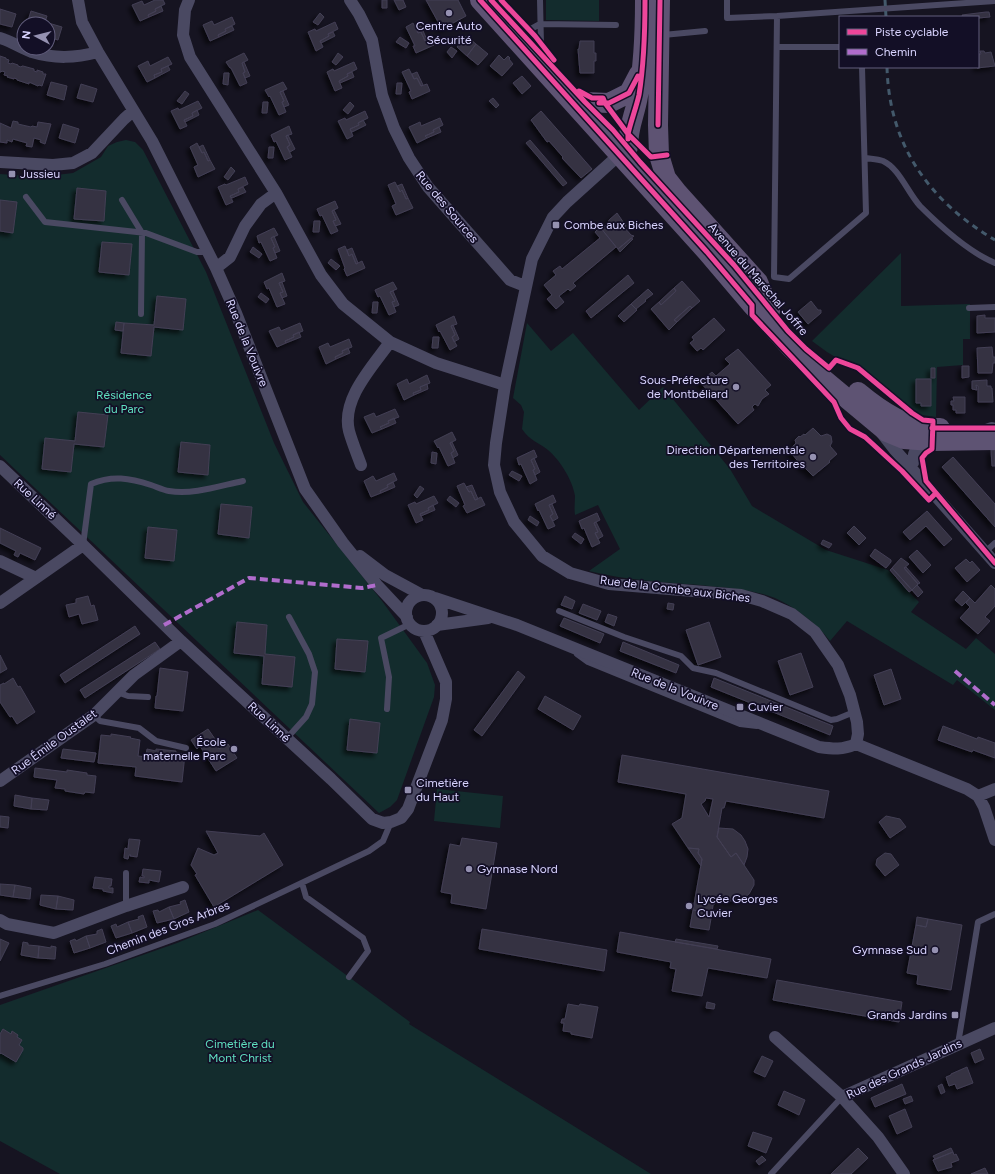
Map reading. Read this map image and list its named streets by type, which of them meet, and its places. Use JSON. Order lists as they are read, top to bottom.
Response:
{
  "streets": {
    "main road": ["Avenue du Maréchal Joffre"],
    "street": [
      "Rue des Sources",
      "Rue de la Vouivre",
      "Rue Linné",
      "Rue de la Combe aux Biches",
      "Rue Émile Oustalet",
      "Rue des Grands Jardins"
    ],
    "lane": ["Chemin des Gros Arbres"]
  },
  "crossings": [
    ["Rue des Sources", "Rue de la Combe aux Biches"],
    ["Avenue du Maréchal Joffre", "Rue de la Combe aux Biches"],
    ["Rue de la Vouivre", "Rue de la Combe aux Biches"],
    ["Rue Linné", "Rue Émile Oustalet"],
    ["Rue Linné", "Chemin des Gros Arbres"]
  ],
  "parks": ["Résidence du Parc", "Cimetière du Mont Christ"],
  "places": {
    "other": [
      "Centre Auto Sécurité",
      "Sous-Préfecture de Montbéliard",
      "Direction Départementale des Territoires",
      "École maternelle Parc",
      "Gymnase Nord",
      "Lycée Georges Cuvier",
      "Gymnase Sud"
    ],
    "transit": [
      "Jussieu",
      "Combe aux Biches",
      "Cuvier",
      "Cimetière du Haut",
      "Grands Jardins"
    ]
  },
  "legend": ["Piste cyclable", "Chemin"],
  "north": "left"
}
